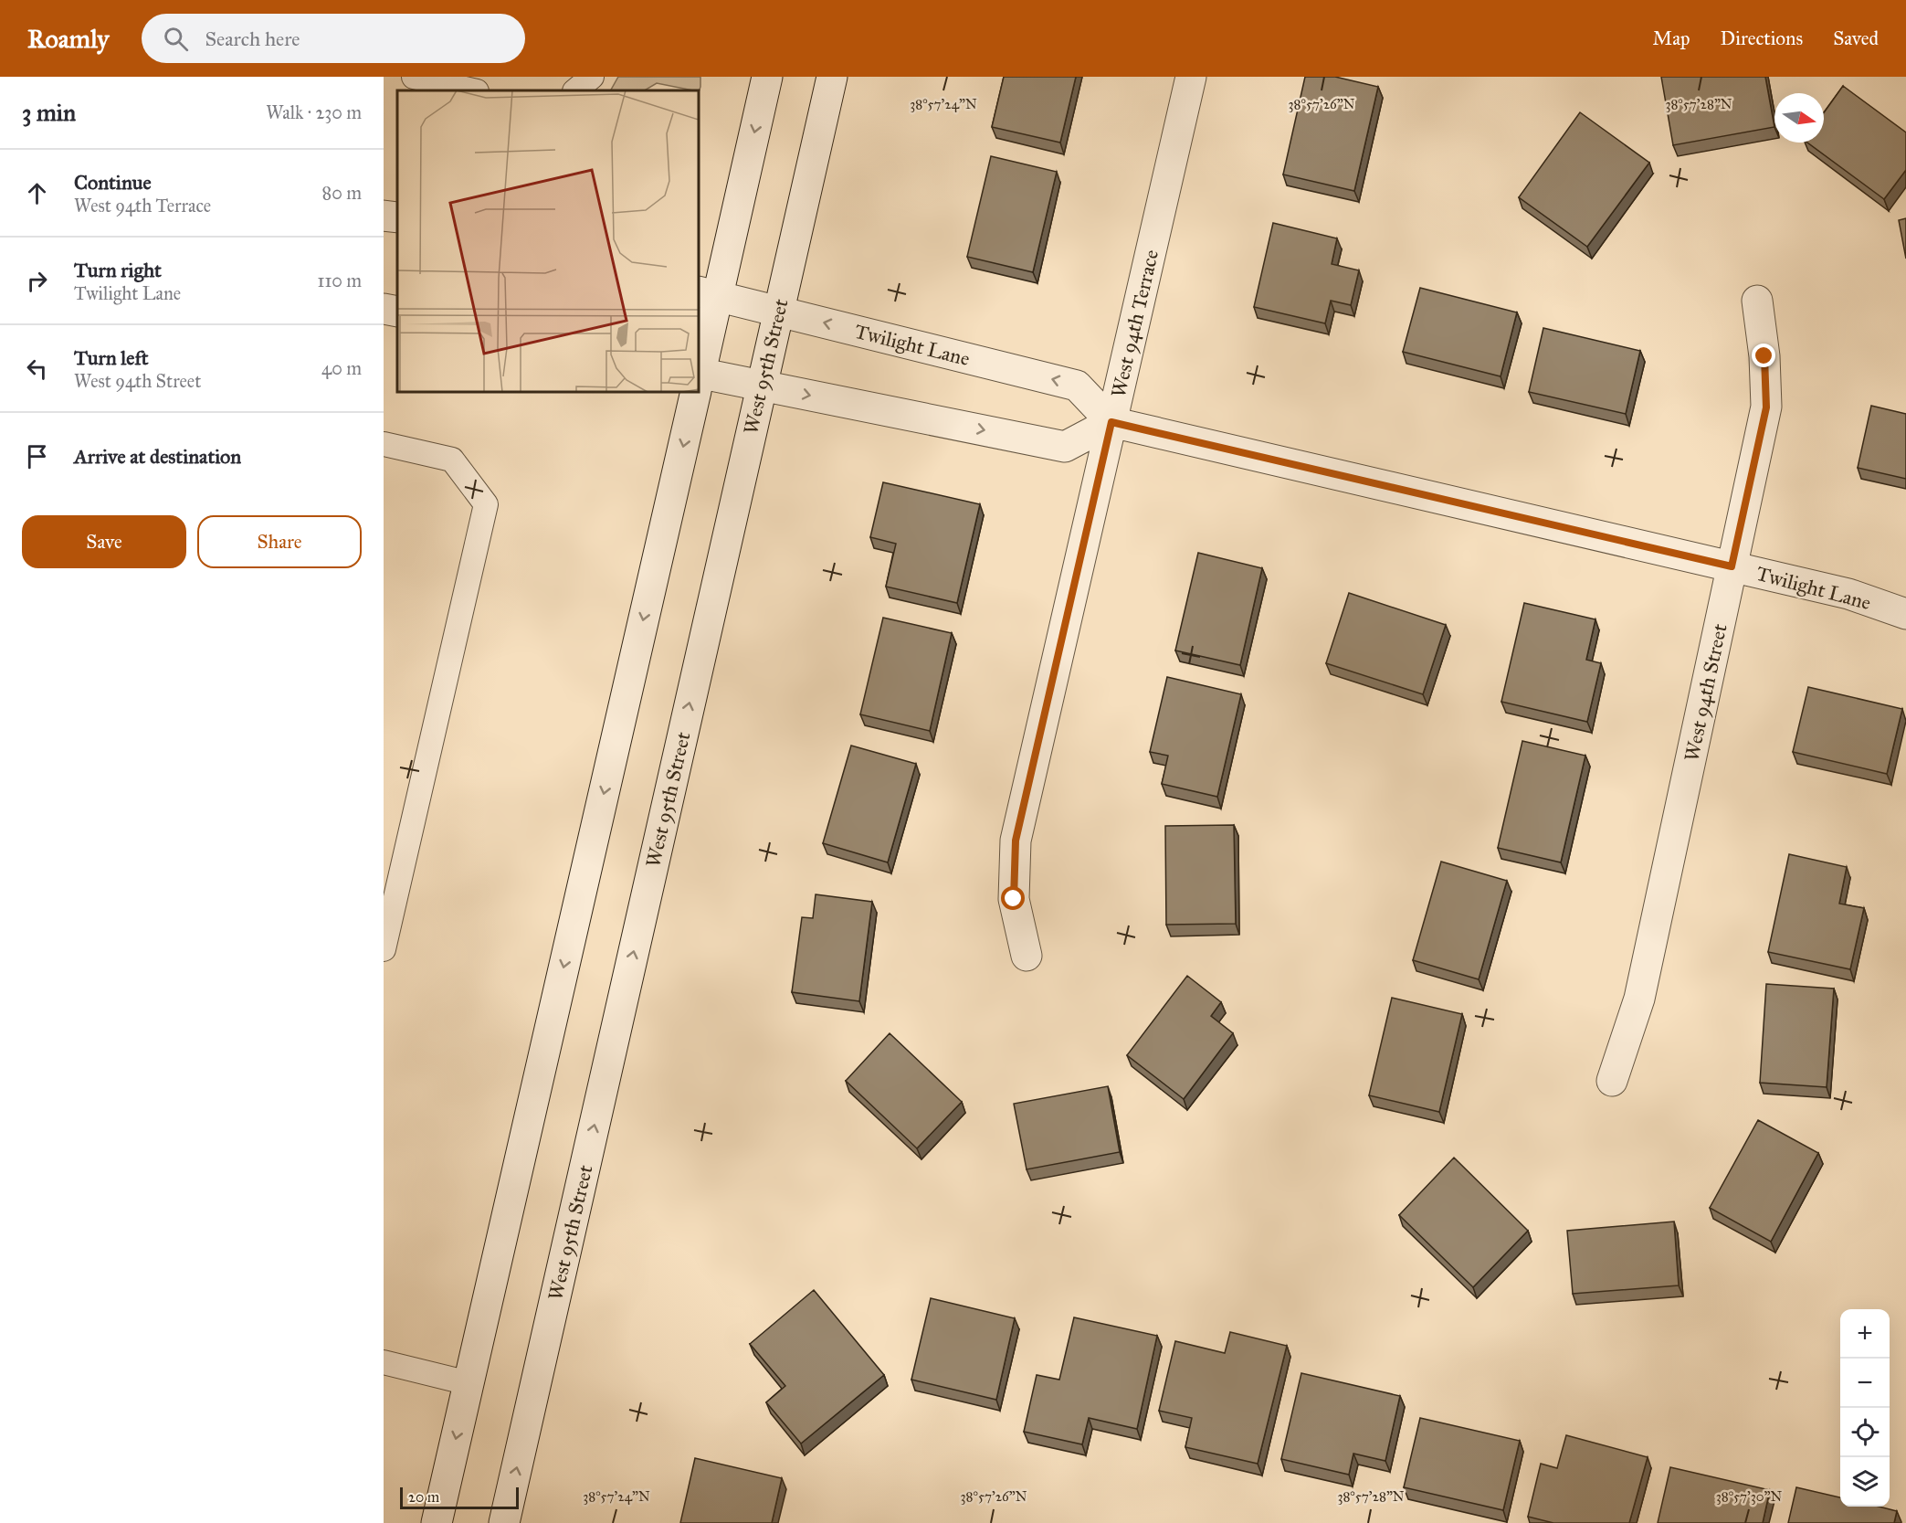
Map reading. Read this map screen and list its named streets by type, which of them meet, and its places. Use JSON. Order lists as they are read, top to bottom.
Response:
{
  "streets": {
    "street": [
      "West 94th Terrace",
      "Twilight Lane",
      "West 95th Street",
      "West 94th Street"
    ]
  },
  "crossings": [
    ["West 94th Terrace", "Twilight Lane"],
    ["Twilight Lane", "West 95th Street"],
    ["Twilight Lane", "West 94th Street"]
  ],
  "scale_bar": "20 m",
  "north": "right",
  "page": {
    "header": "Roamly",
    "search": "Search here",
    "nav": ["Map", "Directions", "Saved"],
    "heading": ["3 min", "Walk · 230 m"],
    "list": [
      ["Continue", "West 94th Terrace", "80 m"],
      ["Turn right", "Twilight Lane", "110 m"],
      ["Turn left", "West 94th Street", "40 m"],
      "Arrive at destination"
    ],
    "buttons": ["Save", "Share"],
    "map_buttons": ["+", "−"],
    "scale": "20 m"
  },
  "coordinates": [
    "38°57'24\"N",
    "38°57'26\"N",
    "38°57'28\"N",
    "38°57'30\"N"
  ]
}
